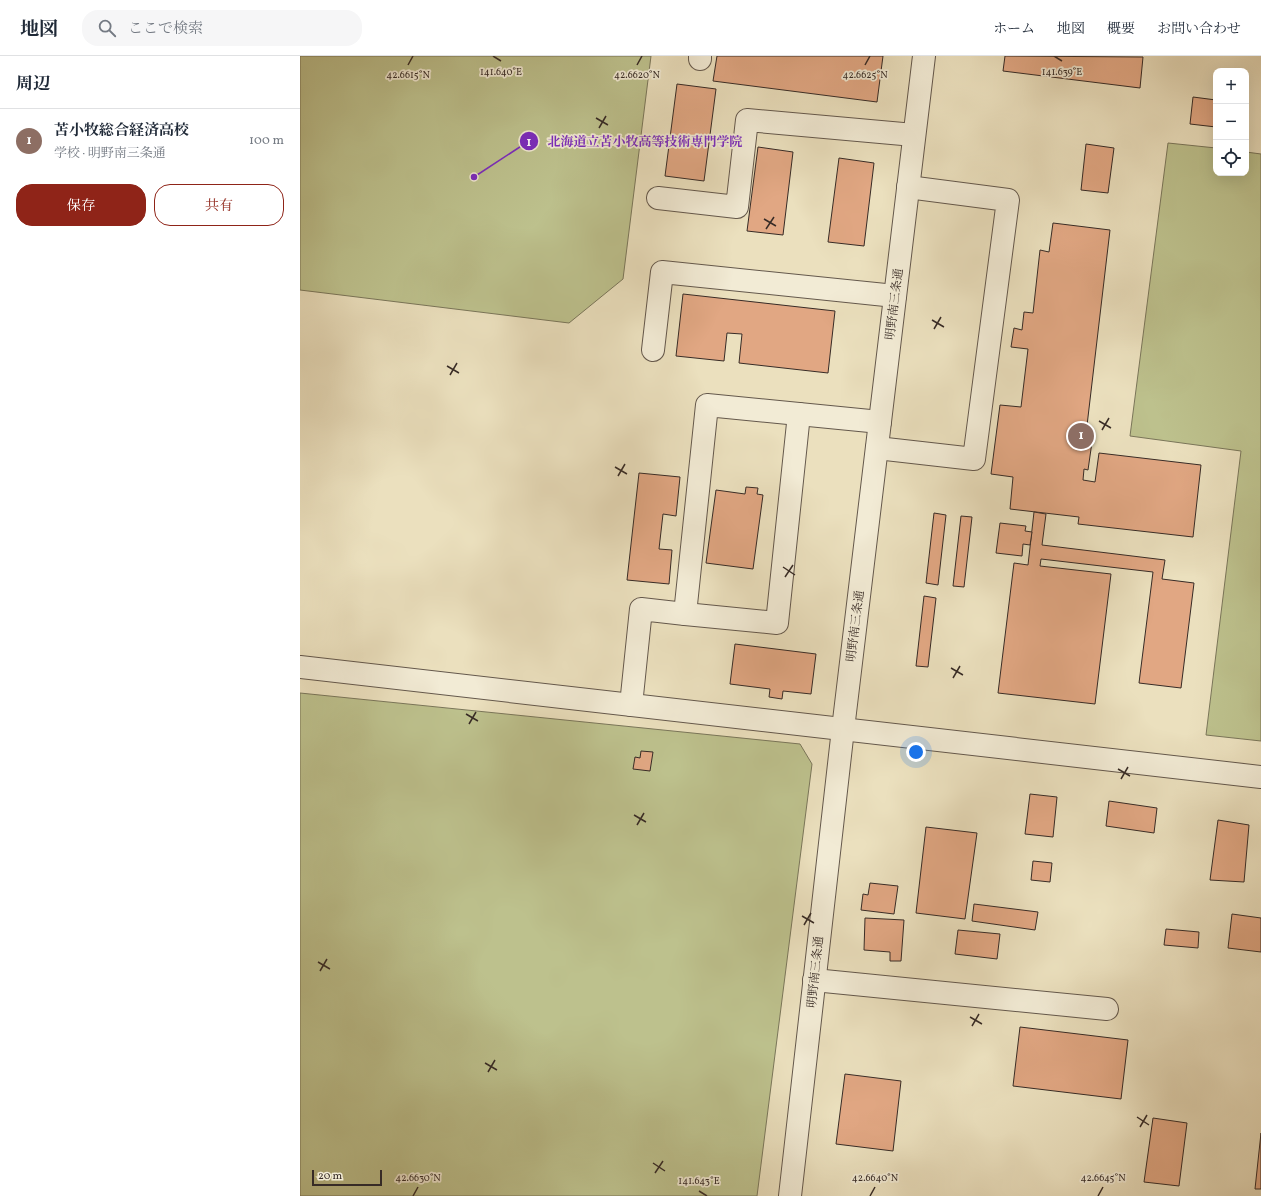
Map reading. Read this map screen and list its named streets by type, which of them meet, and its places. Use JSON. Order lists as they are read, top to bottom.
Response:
{
  "streets": {
    "street": ["明野南三条通"]
  },
  "places": ["北海道立苫小牧高等技術専門学院"],
  "scale_bar": "20 m",
  "page": {
    "header": "地図",
    "search": "ここで検索",
    "nav": [
      "ホーム",
      "地図",
      "概要",
      "お問い合わせ"
    ],
    "heading": "周辺",
    "map_buttons": ["+", "−"],
    "list": [
      {
        "mark": "1",
        "name": "苫小牧総合経済高校",
        "note": "学校 · 明野南三条通",
        "value": "100 m"
      }
    ],
    "buttons": ["保存", "共有"],
    "pins": "1",
    "scale": "20 m"
  },
  "coordinates": [
    "141.640°E",
    "141.639°E",
    "42.6615°N",
    "42.6620°N",
    "42.6625°N",
    "42.6630°N",
    "42.6640°N",
    "42.6645°N",
    "141.643°E"
  ]
}
